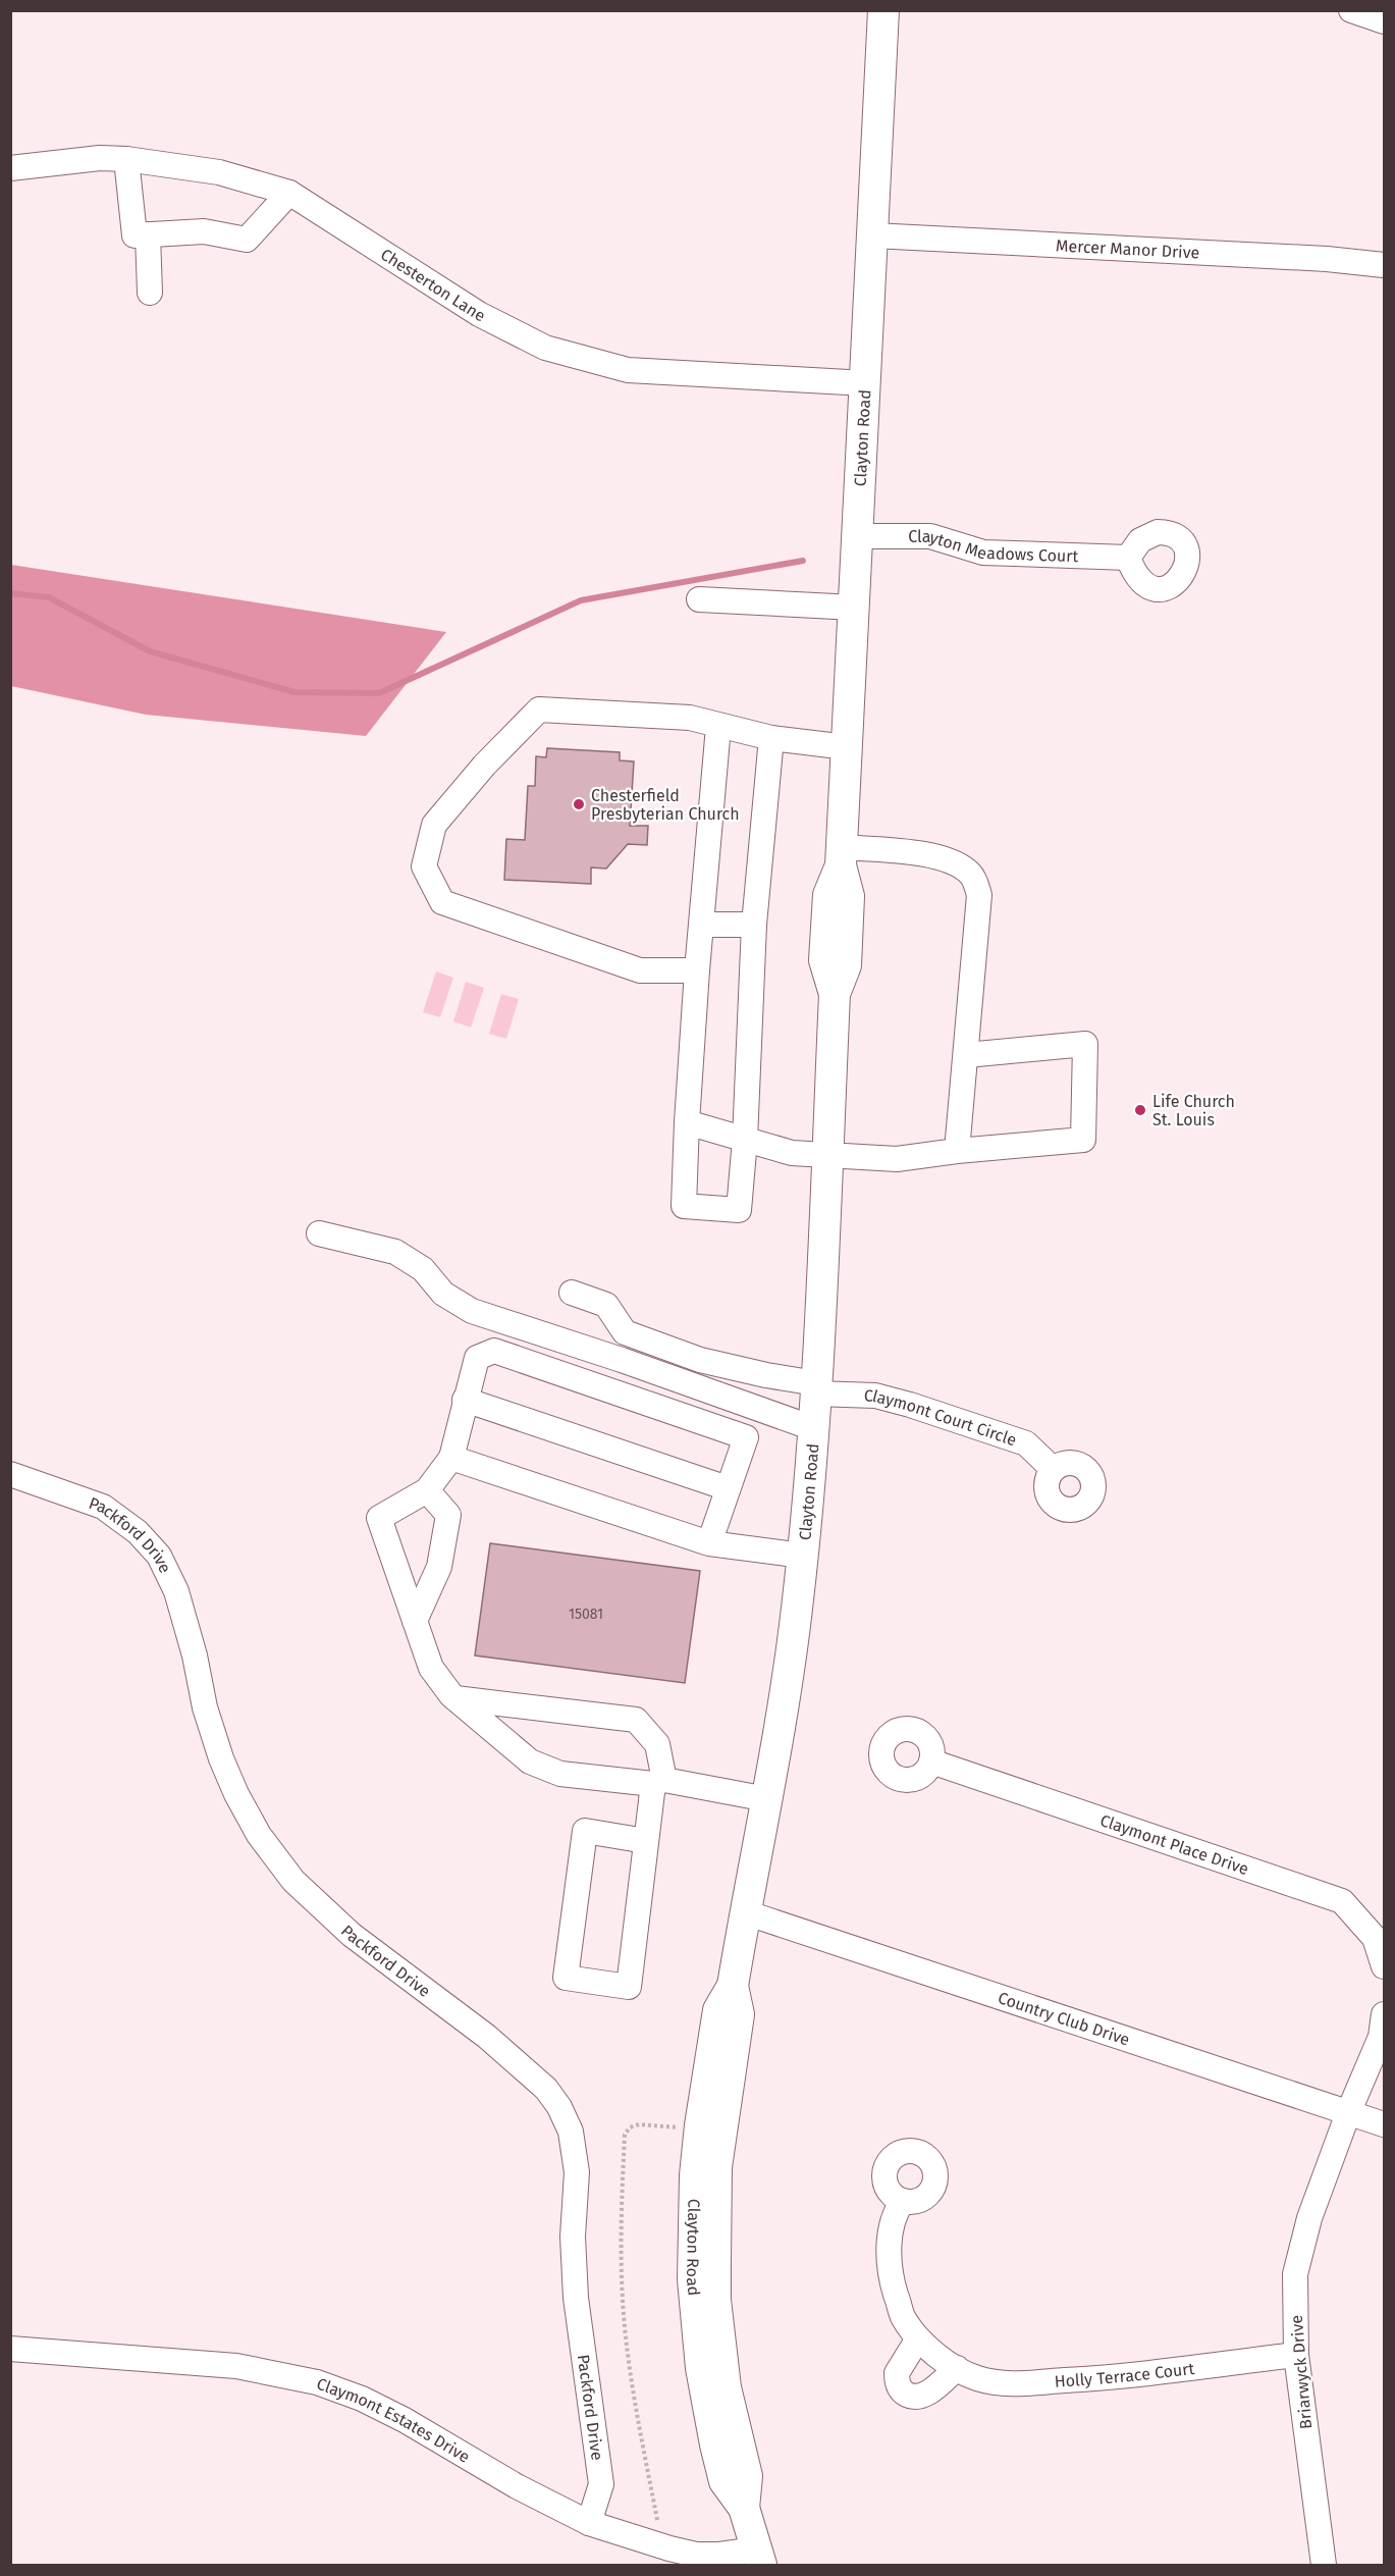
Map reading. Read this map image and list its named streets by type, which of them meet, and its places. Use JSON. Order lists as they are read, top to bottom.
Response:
{
  "streets": {
    "main road": ["Clayton Road"],
    "street": [
      "Mercer Manor Drive",
      "Chesterton Lane",
      "Clayton Meadows Court",
      "Claymont Court Circle",
      "Packford Drive",
      "Claymont Place Drive",
      "Country Club Drive",
      "Briarwyck Drive",
      "Holly Terrace Court",
      "Claymont Estates Drive"
    ]
  },
  "crossings": [
    ["Mercer Manor Drive", "Clayton Road"],
    ["Chesterton Lane", "Clayton Road"],
    ["Clayton Road", "Clayton Meadows Court"],
    ["Clayton Road", "Claymont Court Circle"],
    ["Clayton Road", "Country Club Drive"],
    ["Clayton Road", "Claymont Estates Drive"],
    ["Packford Drive", "Claymont Estates Drive"],
    ["Country Club Drive", "Briarwyck Drive"],
    ["Briarwyck Drive", "Holly Terrace Court"]
  ],
  "places": ["Chesterfield Presbyterian Church", "Life Church St. Louis"],
  "house_numbers": ["15081"]
}
